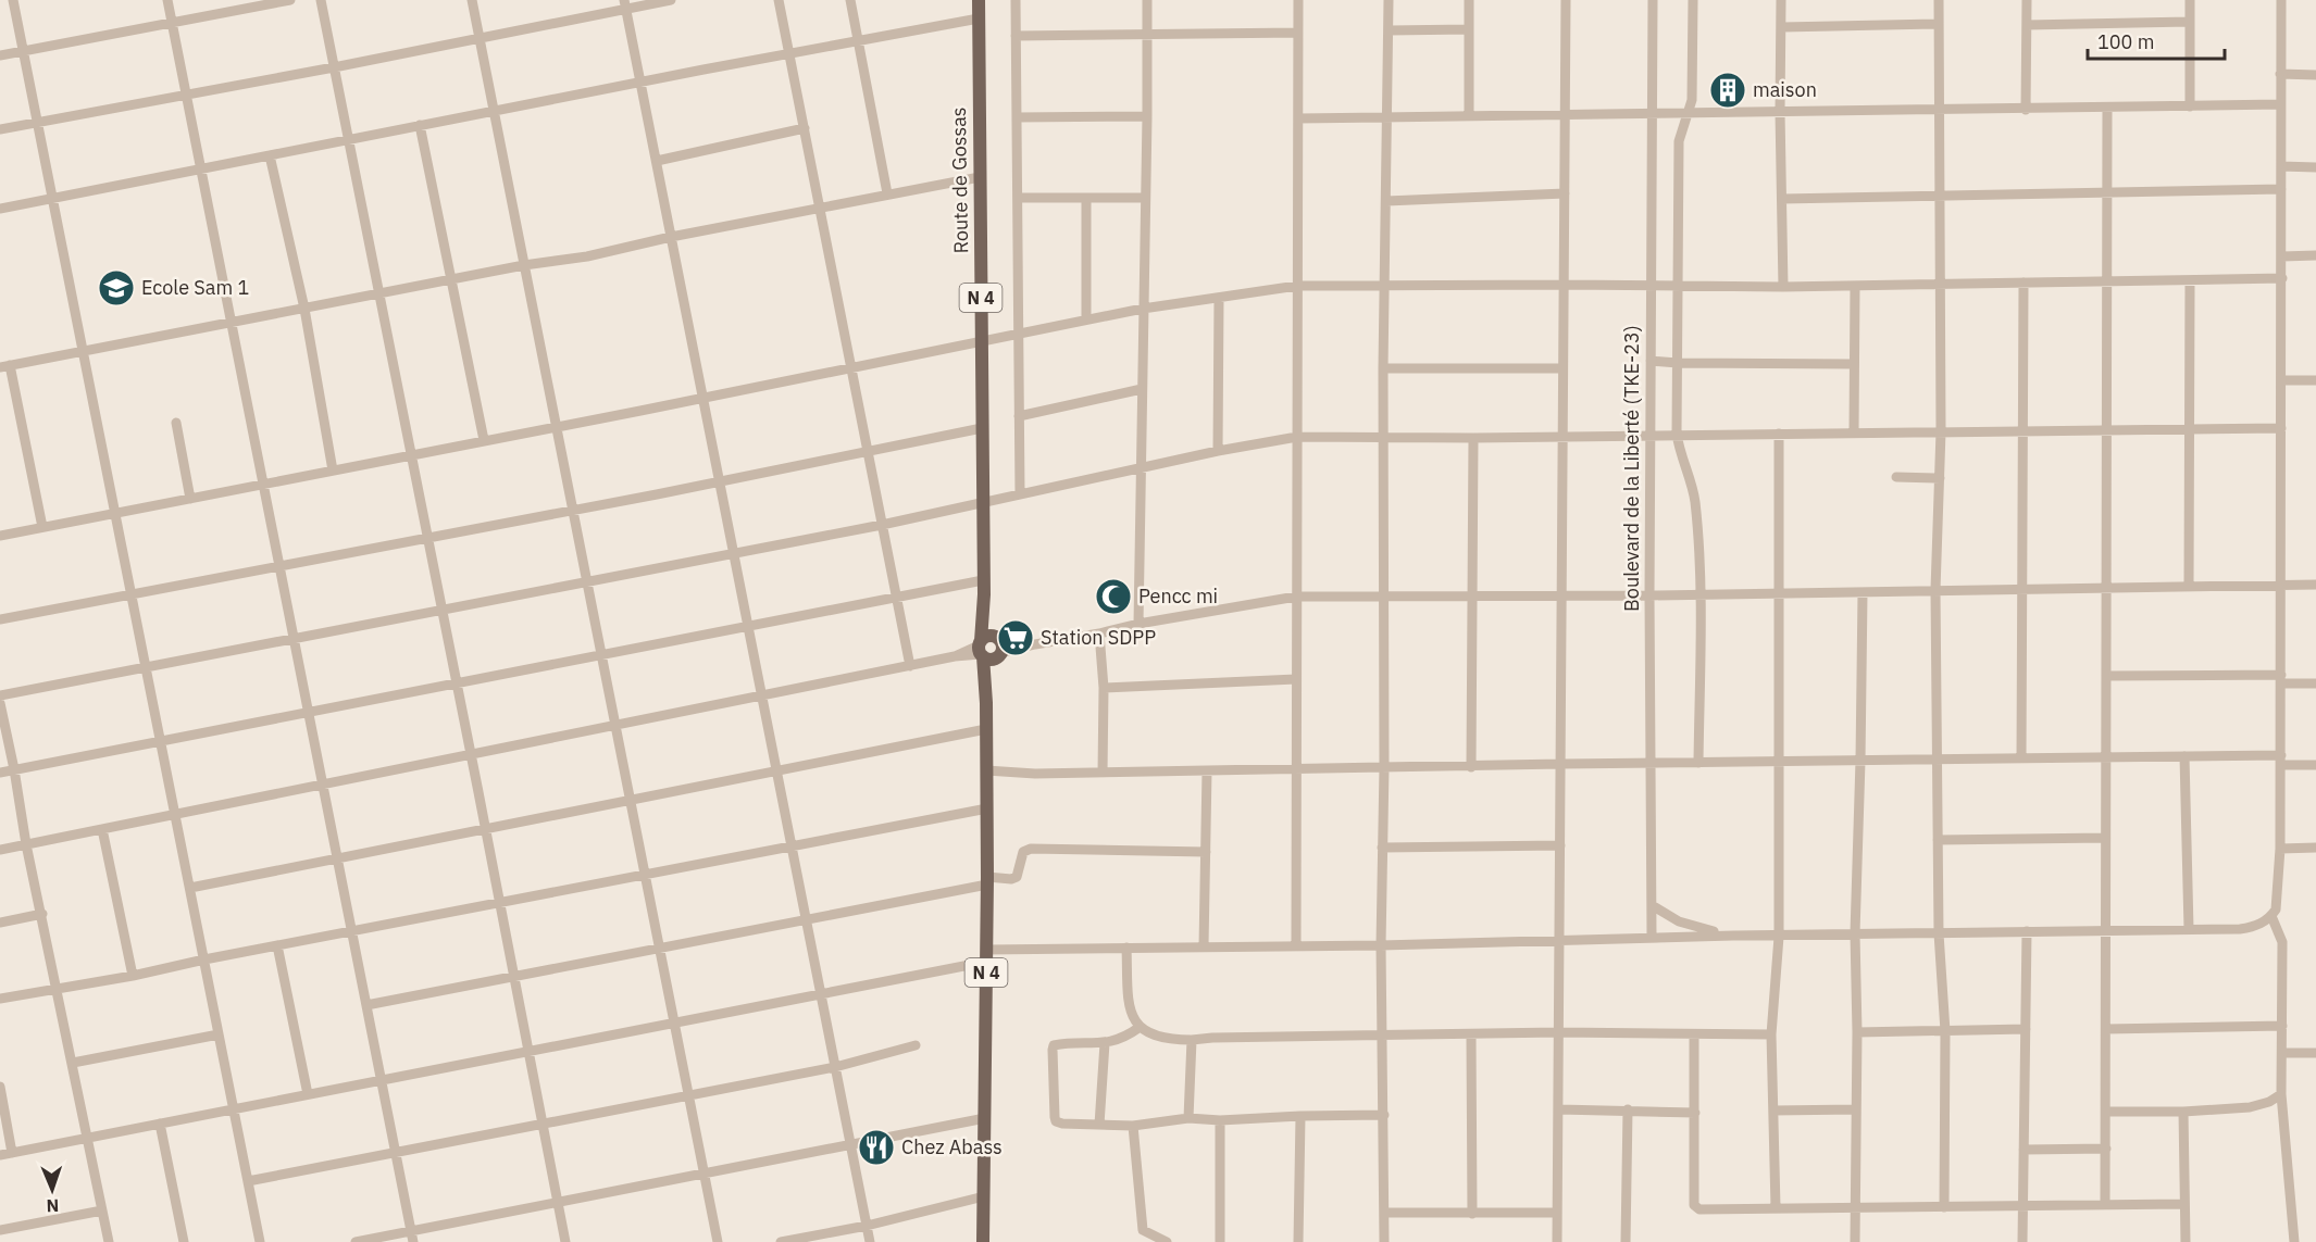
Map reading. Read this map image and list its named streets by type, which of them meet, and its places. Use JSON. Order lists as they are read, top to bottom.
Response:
{
  "streets": {
    "main road": ["Route de Gossas", "N 4"],
    "street": ["Boulevard de la Liberté (TKE-23)"]
  },
  "crossings": [
    ["Route de Gossas", "N 4"]
  ],
  "places": {
    "building": ["maison"],
    "school or university": ["Ecole Sam 1"],
    "mosque": ["Pencc mi"],
    "supermarket": ["Station SDPP"],
    "restaurant": ["Chez Abass"]
  },
  "scale_bar": "100 m",
  "north": "bottom"
}
